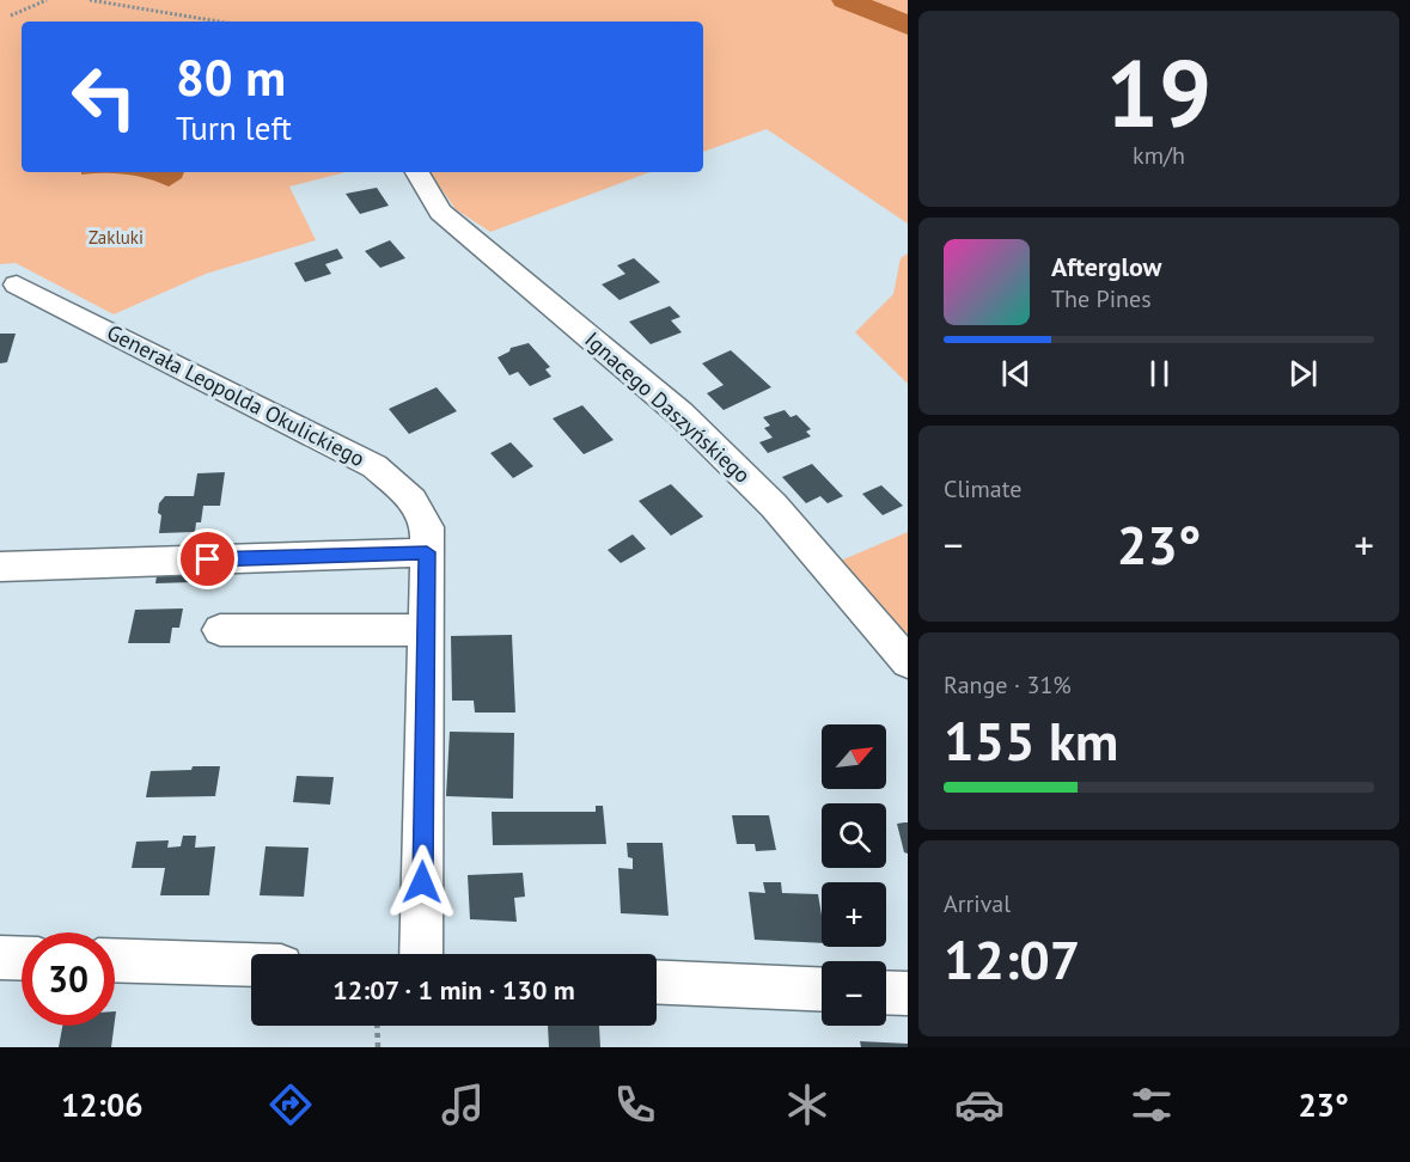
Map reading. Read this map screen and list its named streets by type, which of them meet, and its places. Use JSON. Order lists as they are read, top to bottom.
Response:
{
  "streets": {
    "street": ["Generała Leopolda Okulickiego", "Ignacego Daszyńskiego"]
  },
  "parks": ["Zakluki"],
  "north": "top right",
  "page": {
    "tile": [
      ["19", "km/h"],
      "Climate",
      ["Range · 31%", "155 km"],
      ["Arrival", "12:07"]
    ],
    "turn": ["80 m", "Turn left"],
    "song": ["Afterglow", "The Pines"],
    "heat": ["−", "23°", "+"],
    "map_buttons": ["+", "−"],
    "limit": "30",
    "trip": "12:07 · 1 min · 130 m",
    "tabs": ["12:06", "23°"]
  }
}
